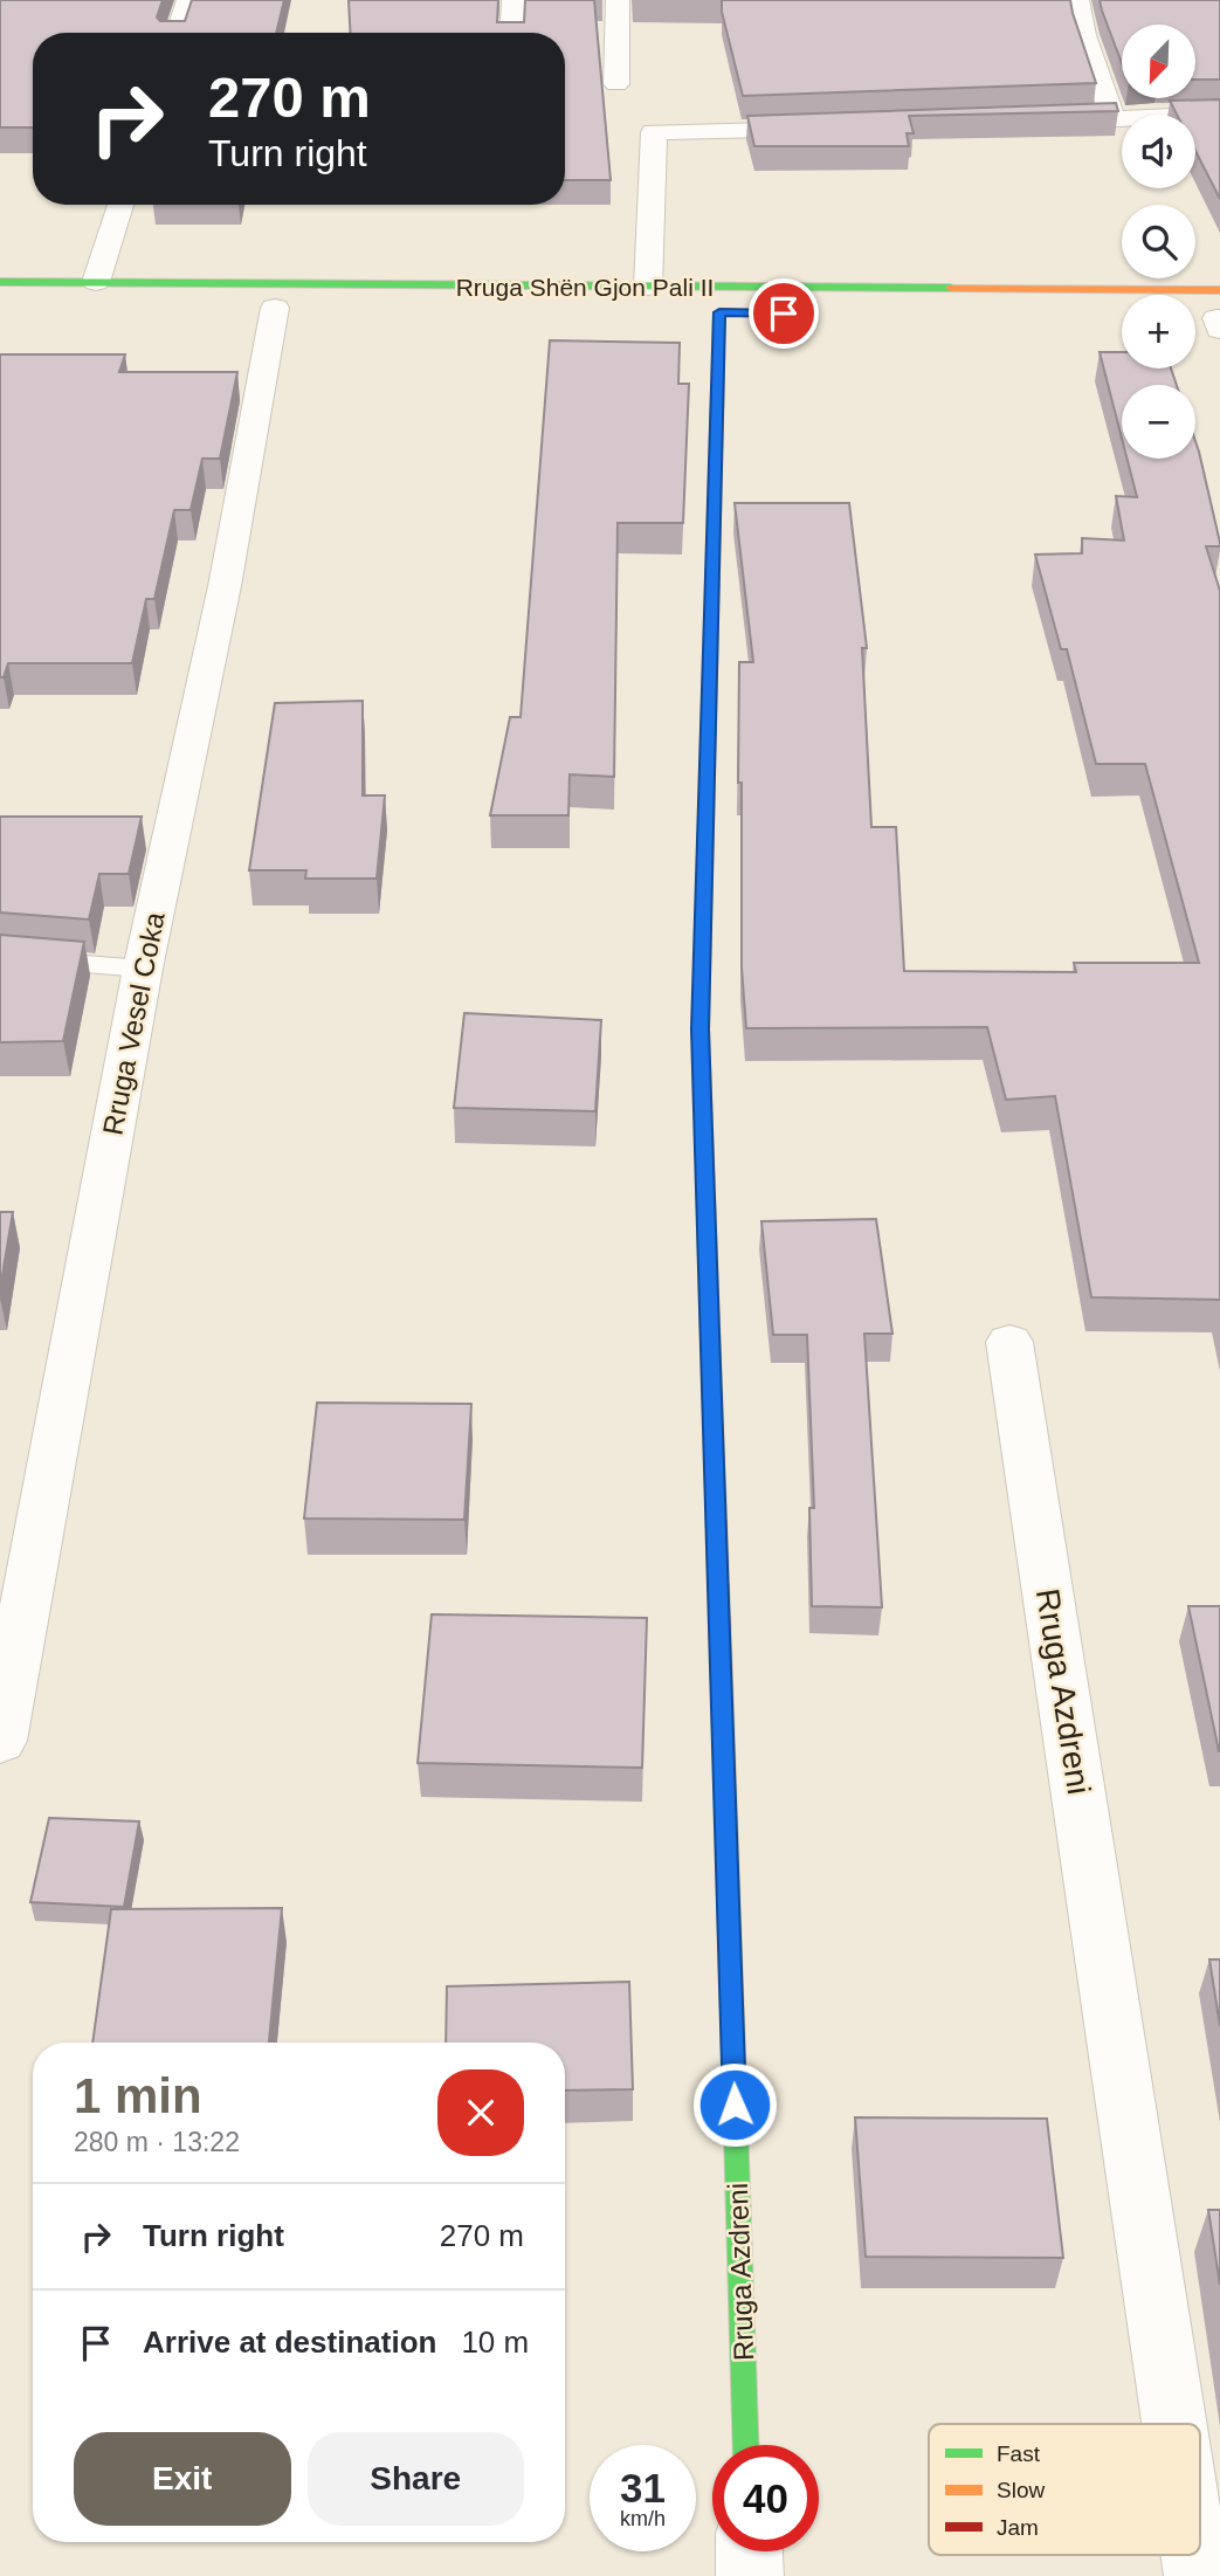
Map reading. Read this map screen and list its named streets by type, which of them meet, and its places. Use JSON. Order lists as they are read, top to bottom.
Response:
{
  "streets": {
    "street": ["Rruga Shën Gjon Pali II", "Rruga Vesel Coka", "Rruga Azdreni"]
  },
  "legend": ["Fast", "Slow", "Jam"],
  "north": "bottom left",
  "page": {
    "map_buttons": ["+", "−"],
    "turn": ["270 m", "Turn right"],
    "heading": ["1 min", "280 m · 13:22"],
    "list": [
      {
        "name": "Turn right",
        "value": "270 m"
      },
      {
        "name": "Arrive at destination",
        "value": "10 m"
      }
    ],
    "buttons": ["Exit", "Share"],
    "speed": "31 km/h",
    "limit": "40"
  }
}
